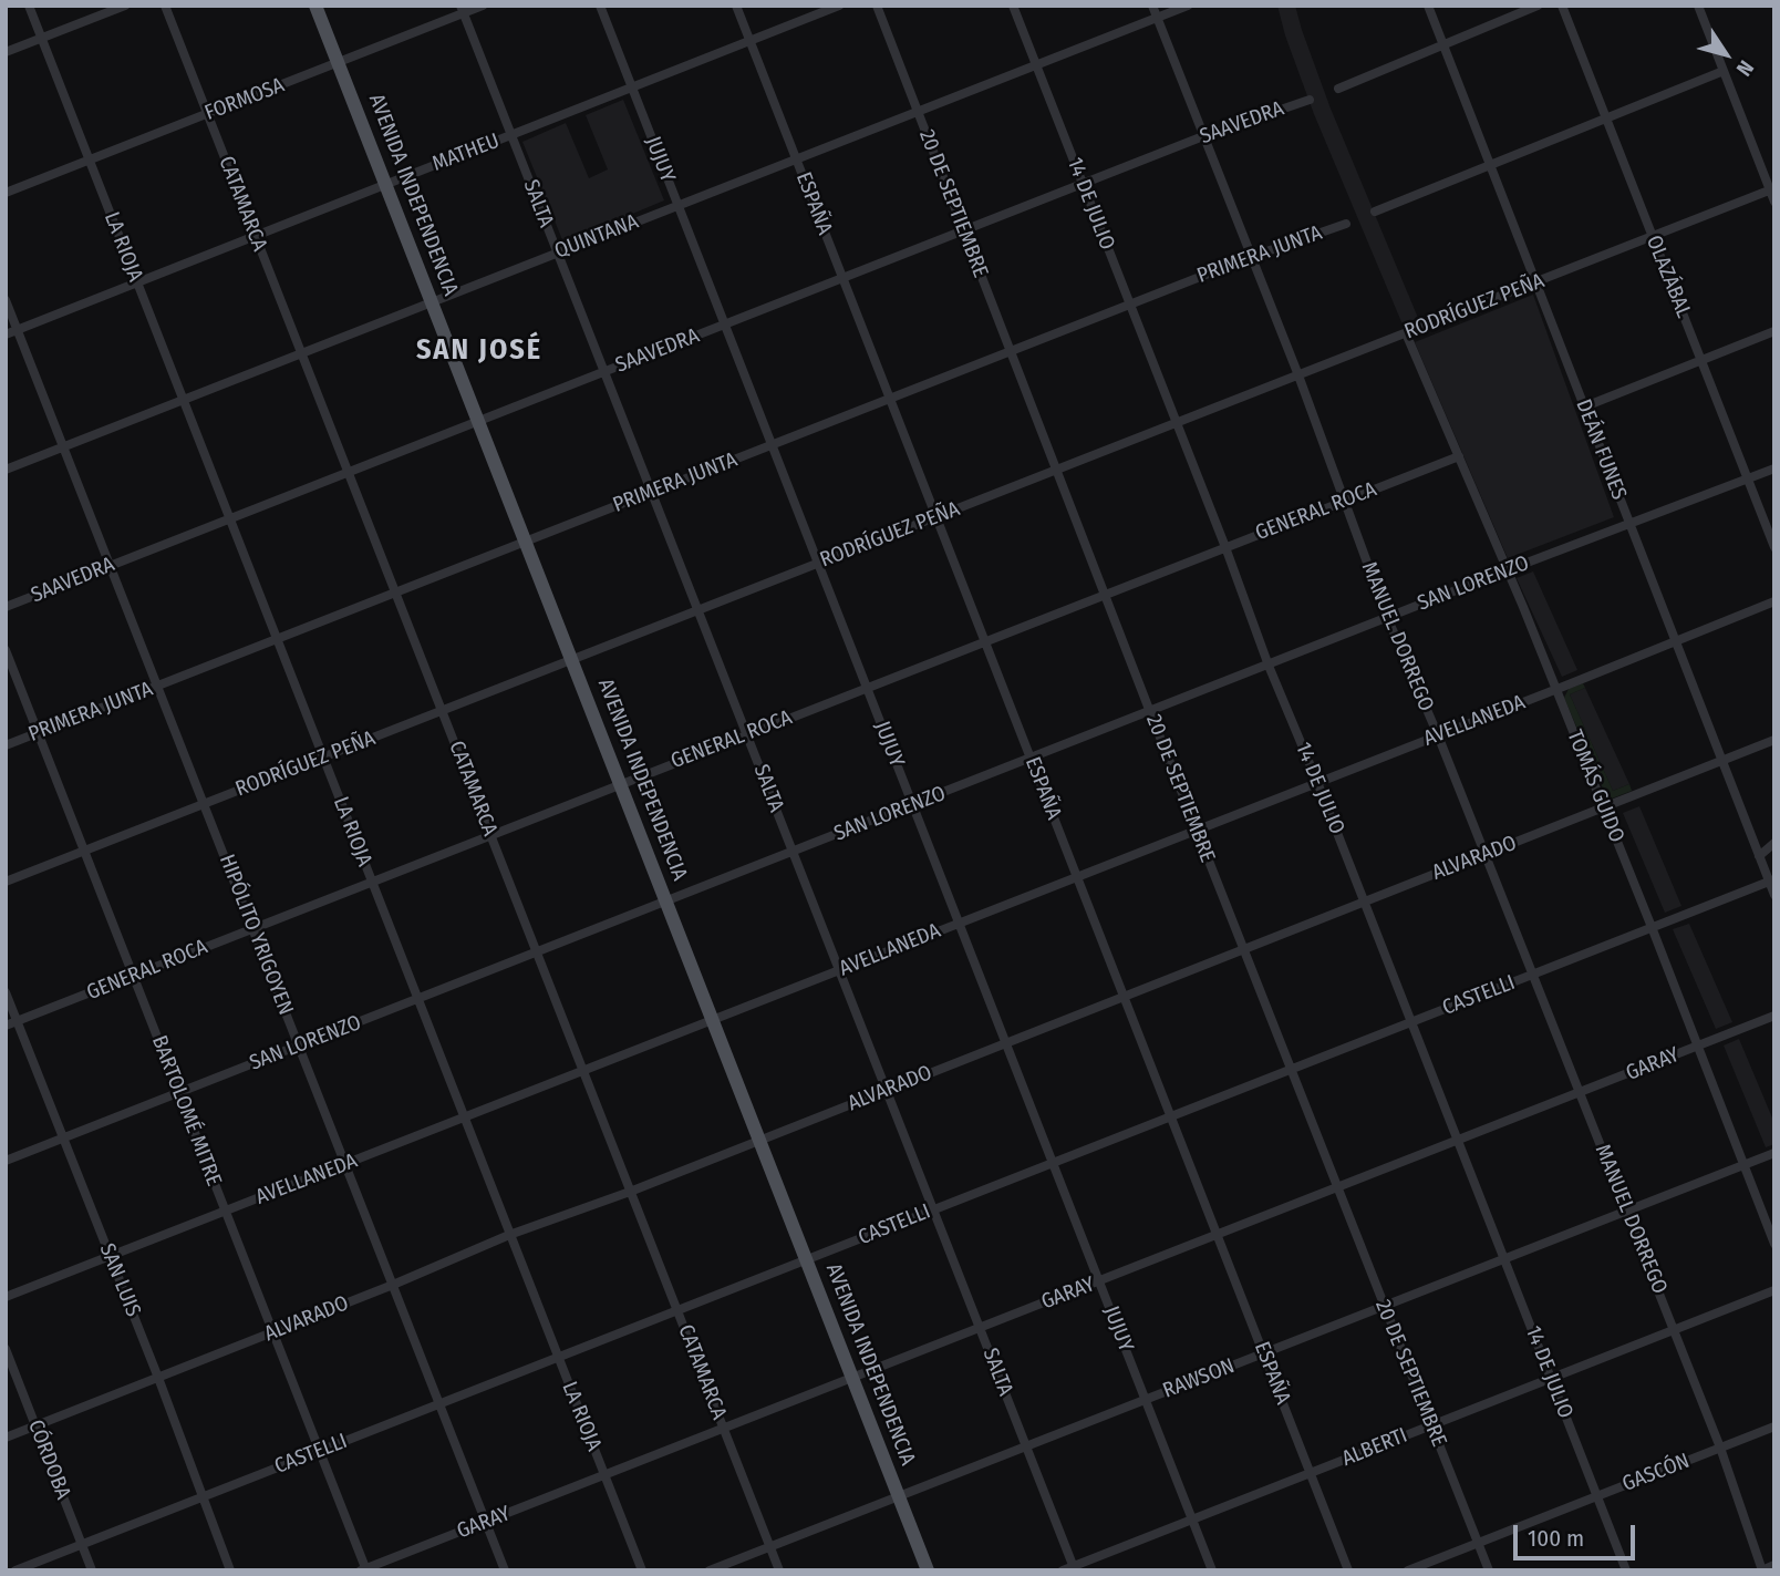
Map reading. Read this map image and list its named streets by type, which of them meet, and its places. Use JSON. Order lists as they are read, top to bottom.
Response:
{
  "streets": {
    "main road": ["AVENIDA INDEPENDENCIA"],
    "street": [
      "FORMOSA",
      "SAAVEDRA",
      "MATHEU",
      "JUJUY",
      "CATAMARCA",
      "SALTA",
      "ESPAÑA",
      "20 DE SEPTIEMBRE",
      "14 DE JULIO",
      "QUINTANA",
      "LA RIOJA",
      "PRIMERA JUNTA",
      "OLAZÁBAL",
      "RODRÍGUEZ PEÑA",
      "DEÁN FUNES",
      "GENERAL ROCA",
      "SAN LORENZO",
      "MANUEL DORREGO",
      "AVELLANEDA",
      "TOMÁS GUIDO",
      "ALVARADO",
      "HIPÓLITO YRIGOYEN",
      "CASTELLI",
      "GARAY",
      "BARTOLOMÉ MITRE",
      "SAN LUIS",
      "RAWSON",
      "ALBERTI",
      "CÓRDOBA",
      "GASCÓN"
    ]
  },
  "crossings": [
    ["FORMOSA", "AVENIDA INDEPENDENCIA"],
    ["FORMOSA", "CATAMARCA"],
    ["FORMOSA", "SALTA"],
    ["FORMOSA", "LA RIOJA"],
    ["SAAVEDRA", "JUJUY"],
    ["SAAVEDRA", "AVENIDA INDEPENDENCIA"],
    ["SAAVEDRA", "CATAMARCA"],
    ["SAAVEDRA", "SALTA"],
    ["SAAVEDRA", "ESPAÑA"],
    ["SAAVEDRA", "20 DE SEPTIEMBRE"],
    ["SAAVEDRA", "14 DE JULIO"],
    ["SAAVEDRA", "LA RIOJA"],
    ["SAAVEDRA", "MANUEL DORREGO"],
    ["SAAVEDRA", "HIPÓLITO YRIGOYEN"],
    ["MATHEU", "JUJUY"],
    ["MATHEU", "AVENIDA INDEPENDENCIA"],
    ["MATHEU", "CATAMARCA"],
    ["MATHEU", "SALTA"],
    ["MATHEU", "ESPAÑA"],
    ["MATHEU", "LA RIOJA"],
    ["MATHEU", "HIPÓLITO YRIGOYEN"],
    ["JUJUY", "QUINTANA"],
    ["JUJUY", "PRIMERA JUNTA"],
    ["JUJUY", "RODRÍGUEZ PEÑA"],
    ["JUJUY", "GENERAL ROCA"],
    ["JUJUY", "SAN LORENZO"],
    ["JUJUY", "AVELLANEDA"],
    ["JUJUY", "ALVARADO"],
    ["JUJUY", "CASTELLI"],
    ["JUJUY", "GARAY"],
    ["JUJUY", "RAWSON"],
    ["JUJUY", "ALBERTI"],
    ["AVENIDA INDEPENDENCIA", "QUINTANA"],
    ["AVENIDA INDEPENDENCIA", "PRIMERA JUNTA"],
    ["AVENIDA INDEPENDENCIA", "RODRÍGUEZ PEÑA"],
    ["AVENIDA INDEPENDENCIA", "GENERAL ROCA"],
    ["AVENIDA INDEPENDENCIA", "SAN LORENZO"],
    ["AVENIDA INDEPENDENCIA", "AVELLANEDA"],
    ["AVENIDA INDEPENDENCIA", "ALVARADO"],
    ["AVENIDA INDEPENDENCIA", "CASTELLI"],
    ["AVENIDA INDEPENDENCIA", "GARAY"],
    ["AVENIDA INDEPENDENCIA", "RAWSON"],
    ["CATAMARCA", "QUINTANA"],
    ["CATAMARCA", "PRIMERA JUNTA"],
    ["CATAMARCA", "RODRÍGUEZ PEÑA"],
    ["CATAMARCA", "GENERAL ROCA"],
    ["CATAMARCA", "SAN LORENZO"],
    ["CATAMARCA", "AVELLANEDA"],
    ["CATAMARCA", "ALVARADO"],
    ["CATAMARCA", "CASTELLI"],
    ["CATAMARCA", "GARAY"],
    ["CATAMARCA", "RAWSON"],
    ["SALTA", "QUINTANA"],
    ["SALTA", "PRIMERA JUNTA"],
    ["SALTA", "RODRÍGUEZ PEÑA"],
    ["SALTA", "GENERAL ROCA"],
    ["SALTA", "SAN LORENZO"],
    ["SALTA", "AVELLANEDA"],
    ["SALTA", "ALVARADO"],
    ["SALTA", "CASTELLI"],
    ["SALTA", "GARAY"],
    ["SALTA", "RAWSON"],
    ["SALTA", "ALBERTI"],
    ["ESPAÑA", "QUINTANA"],
    ["ESPAÑA", "PRIMERA JUNTA"],
    ["ESPAÑA", "RODRÍGUEZ PEÑA"],
    ["ESPAÑA", "GENERAL ROCA"],
    ["ESPAÑA", "SAN LORENZO"],
    ["ESPAÑA", "AVELLANEDA"],
    ["ESPAÑA", "ALVARADO"],
    ["ESPAÑA", "CASTELLI"],
    ["ESPAÑA", "GARAY"],
    ["ESPAÑA", "RAWSON"],
    ["ESPAÑA", "ALBERTI"],
    ["20 DE SEPTIEMBRE", "QUINTANA"],
    ["20 DE SEPTIEMBRE", "PRIMERA JUNTA"],
    ["20 DE SEPTIEMBRE", "RODRÍGUEZ PEÑA"],
    ["20 DE SEPTIEMBRE", "GENERAL ROCA"],
    ["20 DE SEPTIEMBRE", "SAN LORENZO"],
    ["20 DE SEPTIEMBRE", "AVELLANEDA"],
    ["20 DE SEPTIEMBRE", "ALVARADO"],
    ["20 DE SEPTIEMBRE", "CASTELLI"],
    ["20 DE SEPTIEMBRE", "GARAY"],
    ["20 DE SEPTIEMBRE", "RAWSON"],
    ["20 DE SEPTIEMBRE", "ALBERTI"],
    ["20 DE SEPTIEMBRE", "GASCÓN"],
    ["14 DE JULIO", "QUINTANA"],
    ["14 DE JULIO", "PRIMERA JUNTA"],
    ["14 DE JULIO", "RODRÍGUEZ PEÑA"],
    ["14 DE JULIO", "GENERAL ROCA"],
    ["14 DE JULIO", "SAN LORENZO"],
    ["14 DE JULIO", "AVELLANEDA"],
    ["14 DE JULIO", "ALVARADO"],
    ["14 DE JULIO", "CASTELLI"],
    ["14 DE JULIO", "GARAY"],
    ["14 DE JULIO", "RAWSON"],
    ["14 DE JULIO", "ALBERTI"],
    ["14 DE JULIO", "GASCÓN"],
    ["QUINTANA", "LA RIOJA"],
    ["QUINTANA", "MANUEL DORREGO"],
    ["QUINTANA", "HIPÓLITO YRIGOYEN"],
    ["LA RIOJA", "PRIMERA JUNTA"],
    ["LA RIOJA", "RODRÍGUEZ PEÑA"],
    ["LA RIOJA", "GENERAL ROCA"],
    ["LA RIOJA", "SAN LORENZO"],
    ["LA RIOJA", "AVELLANEDA"],
    ["LA RIOJA", "ALVARADO"],
    ["LA RIOJA", "CASTELLI"],
    ["LA RIOJA", "GARAY"],
    ["PRIMERA JUNTA", "MANUEL DORREGO"],
    ["PRIMERA JUNTA", "HIPÓLITO YRIGOYEN"],
    ["PRIMERA JUNTA", "BARTOLOMÉ MITRE"],
    ["OLAZÁBAL", "RODRÍGUEZ PEÑA"],
    ["OLAZÁBAL", "SAN LORENZO"],
    ["RODRÍGUEZ PEÑA", "DEÁN FUNES"],
    ["RODRÍGUEZ PEÑA", "MANUEL DORREGO"],
    ["RODRÍGUEZ PEÑA", "TOMÁS GUIDO"],
    ["RODRÍGUEZ PEÑA", "HIPÓLITO YRIGOYEN"],
    ["RODRÍGUEZ PEÑA", "BARTOLOMÉ MITRE"],
    ["DEÁN FUNES", "SAN LORENZO"],
    ["DEÁN FUNES", "AVELLANEDA"],
    ["DEÁN FUNES", "ALVARADO"],
    ["DEÁN FUNES", "CASTELLI"],
    ["GENERAL ROCA", "MANUEL DORREGO"],
    ["GENERAL ROCA", "TOMÁS GUIDO"],
    ["GENERAL ROCA", "HIPÓLITO YRIGOYEN"],
    ["GENERAL ROCA", "BARTOLOMÉ MITRE"],
    ["GENERAL ROCA", "SAN LUIS"],
    ["SAN LORENZO", "MANUEL DORREGO"],
    ["SAN LORENZO", "TOMÁS GUIDO"],
    ["SAN LORENZO", "HIPÓLITO YRIGOYEN"],
    ["SAN LORENZO", "BARTOLOMÉ MITRE"],
    ["SAN LORENZO", "SAN LUIS"],
    ["MANUEL DORREGO", "AVELLANEDA"],
    ["MANUEL DORREGO", "ALVARADO"],
    ["MANUEL DORREGO", "CASTELLI"],
    ["MANUEL DORREGO", "GARAY"],
    ["MANUEL DORREGO", "RAWSON"],
    ["MANUEL DORREGO", "ALBERTI"],
    ["MANUEL DORREGO", "GASCÓN"],
    ["AVELLANEDA", "TOMÁS GUIDO"],
    ["AVELLANEDA", "HIPÓLITO YRIGOYEN"],
    ["AVELLANEDA", "BARTOLOMÉ MITRE"],
    ["AVELLANEDA", "SAN LUIS"],
    ["TOMÁS GUIDO", "ALVARADO"],
    ["TOMÁS GUIDO", "CASTELLI"],
    ["TOMÁS GUIDO", "GARAY"],
    ["TOMÁS GUIDO", "RAWSON"],
    ["ALVARADO", "HIPÓLITO YRIGOYEN"],
    ["ALVARADO", "BARTOLOMÉ MITRE"],
    ["ALVARADO", "SAN LUIS"],
    ["ALVARADO", "CÓRDOBA"],
    ["HIPÓLITO YRIGOYEN", "CASTELLI"],
    ["HIPÓLITO YRIGOYEN", "GARAY"],
    ["CASTELLI", "BARTOLOMÉ MITRE"],
    ["CASTELLI", "SAN LUIS"],
    ["CASTELLI", "CÓRDOBA"],
    ["GARAY", "BARTOLOMÉ MITRE"]
  ],
  "districts": ["SAN JOSÉ"],
  "scale_bar": "100 m",
  "north": "bottom right"
}
